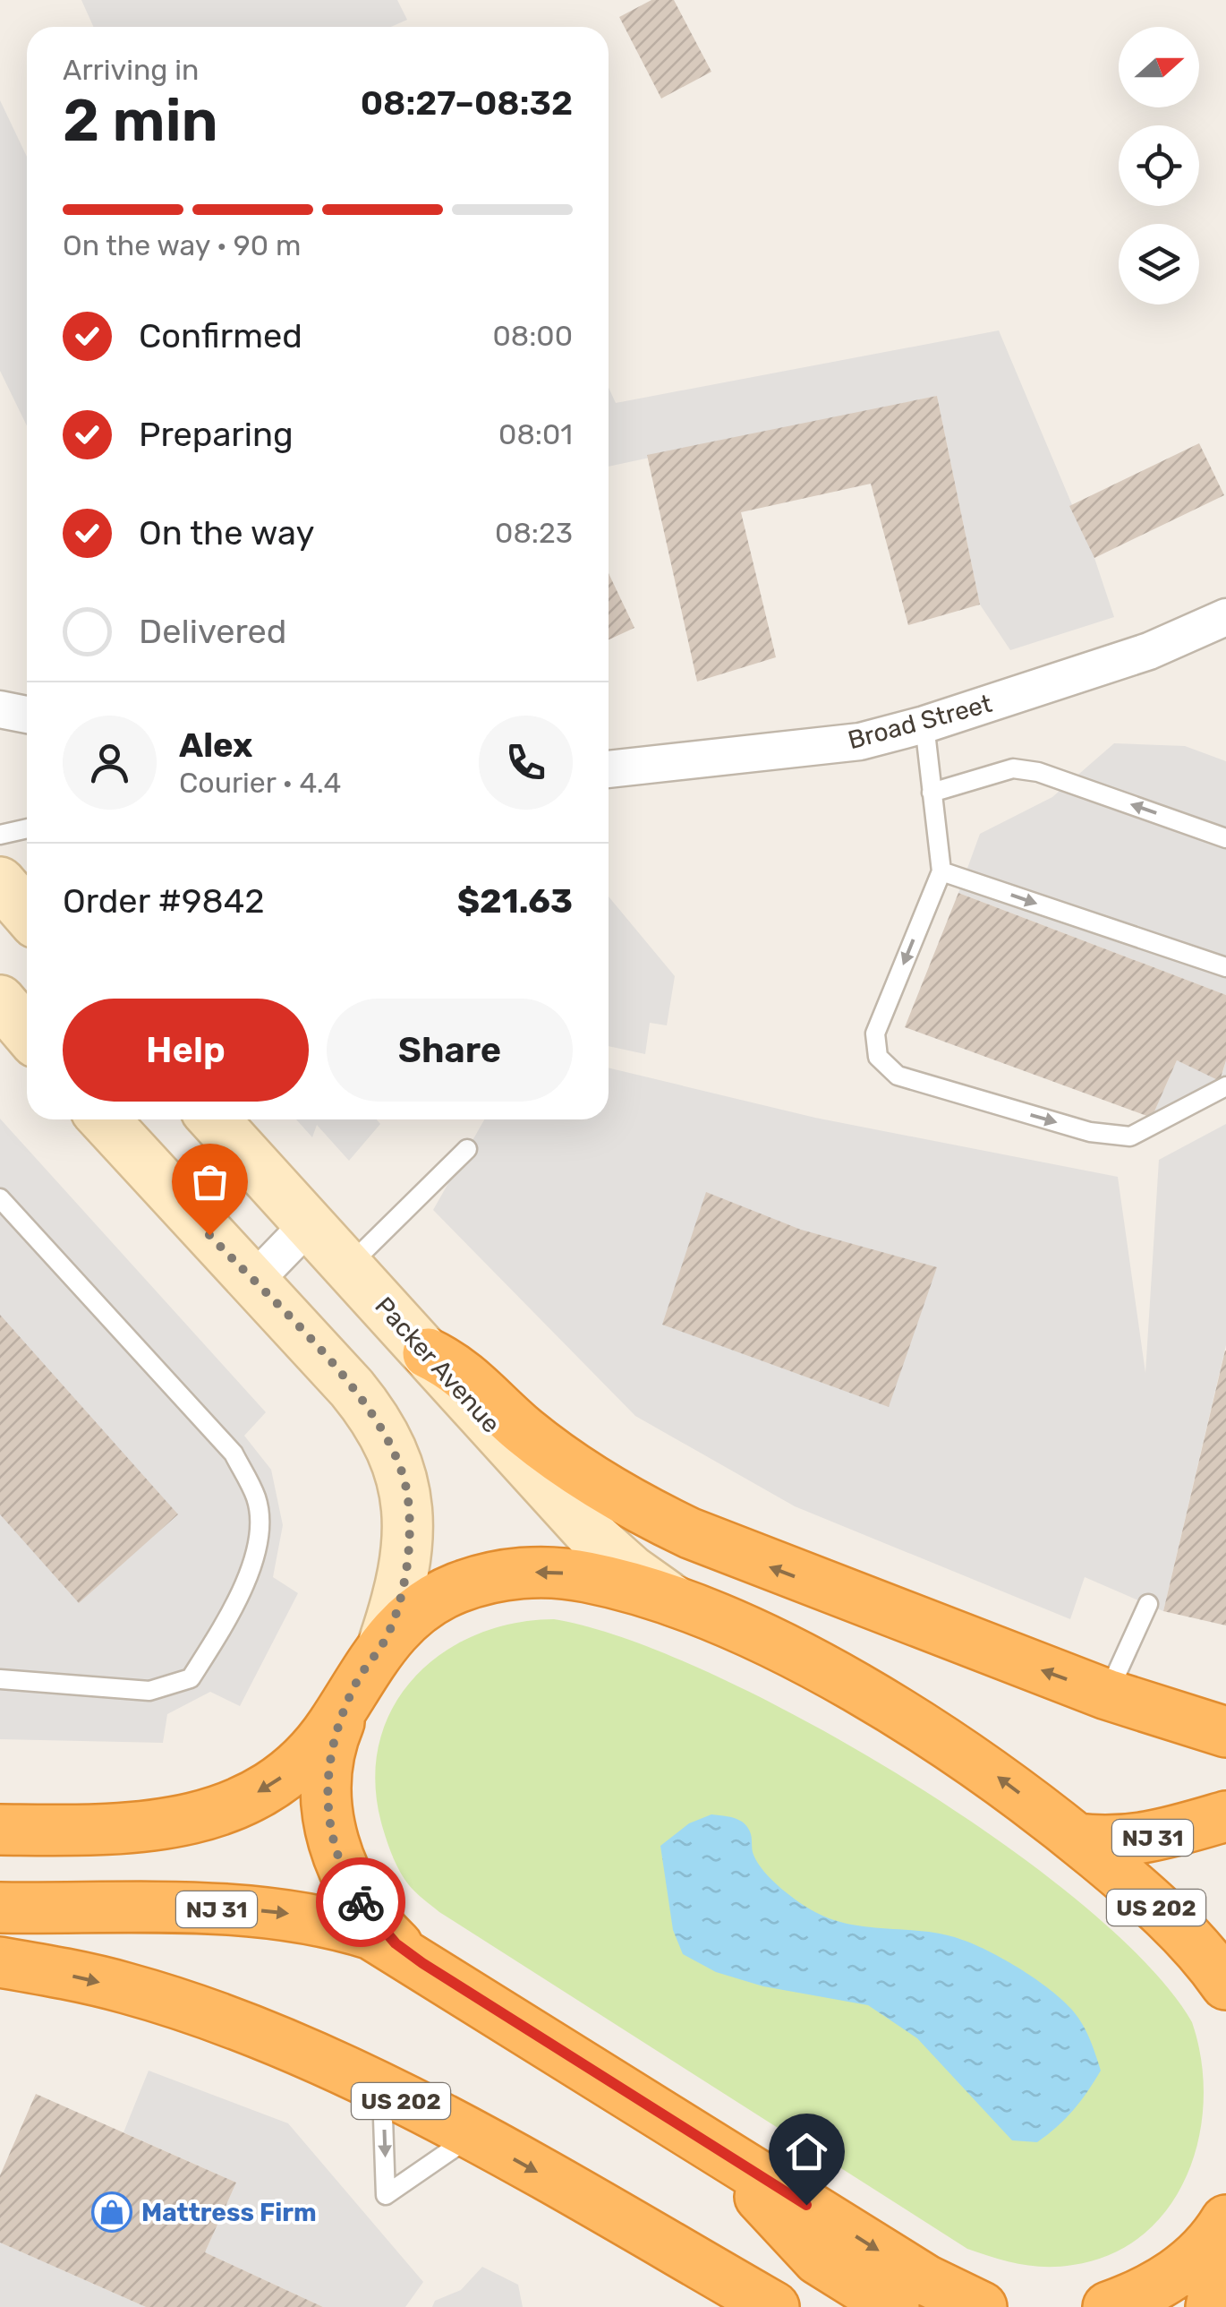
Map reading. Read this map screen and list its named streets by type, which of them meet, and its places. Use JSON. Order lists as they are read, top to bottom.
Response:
{
  "streets": {
    "highway": ["NJ 31", "US 202"],
    "main road": ["Packer Avenue"],
    "street": ["Broad Street"]
  },
  "crossings": [
    ["Packer Avenue", "US 202"],
    ["NJ 31", "US 202"]
  ],
  "places": {
    "shop": ["Mattress Firm"]
  },
  "north": "right",
  "page": {
    "heading": ["2 min", "Arriving in", "08:27–08:32"],
    "panel": [
      "Alex",
      "Courier · 4.4",
      "Order #9842",
      "$21.63"
    ],
    "bar": "On the way · 90 m",
    "list": [
      ["Confirmed", "08:00"],
      ["Preparing", "08:01"],
      ["On the way", "08:23"],
      "Delivered"
    ],
    "buttons": ["Help", "Share"]
  }
}
